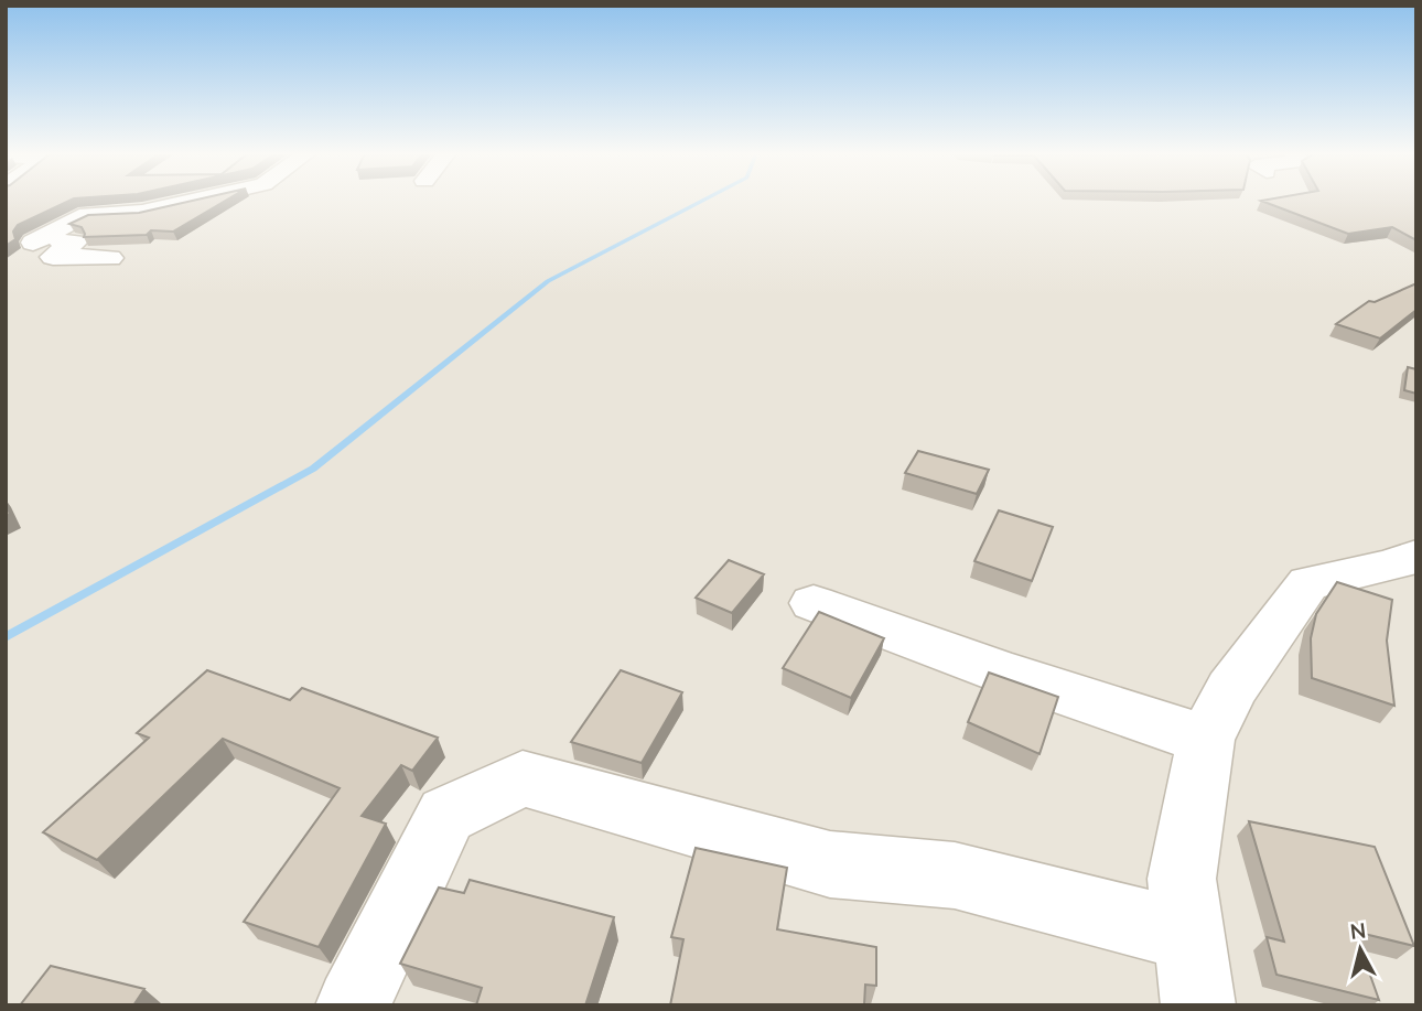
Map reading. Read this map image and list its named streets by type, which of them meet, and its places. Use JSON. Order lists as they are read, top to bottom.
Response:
{
  "north": "top"
}
